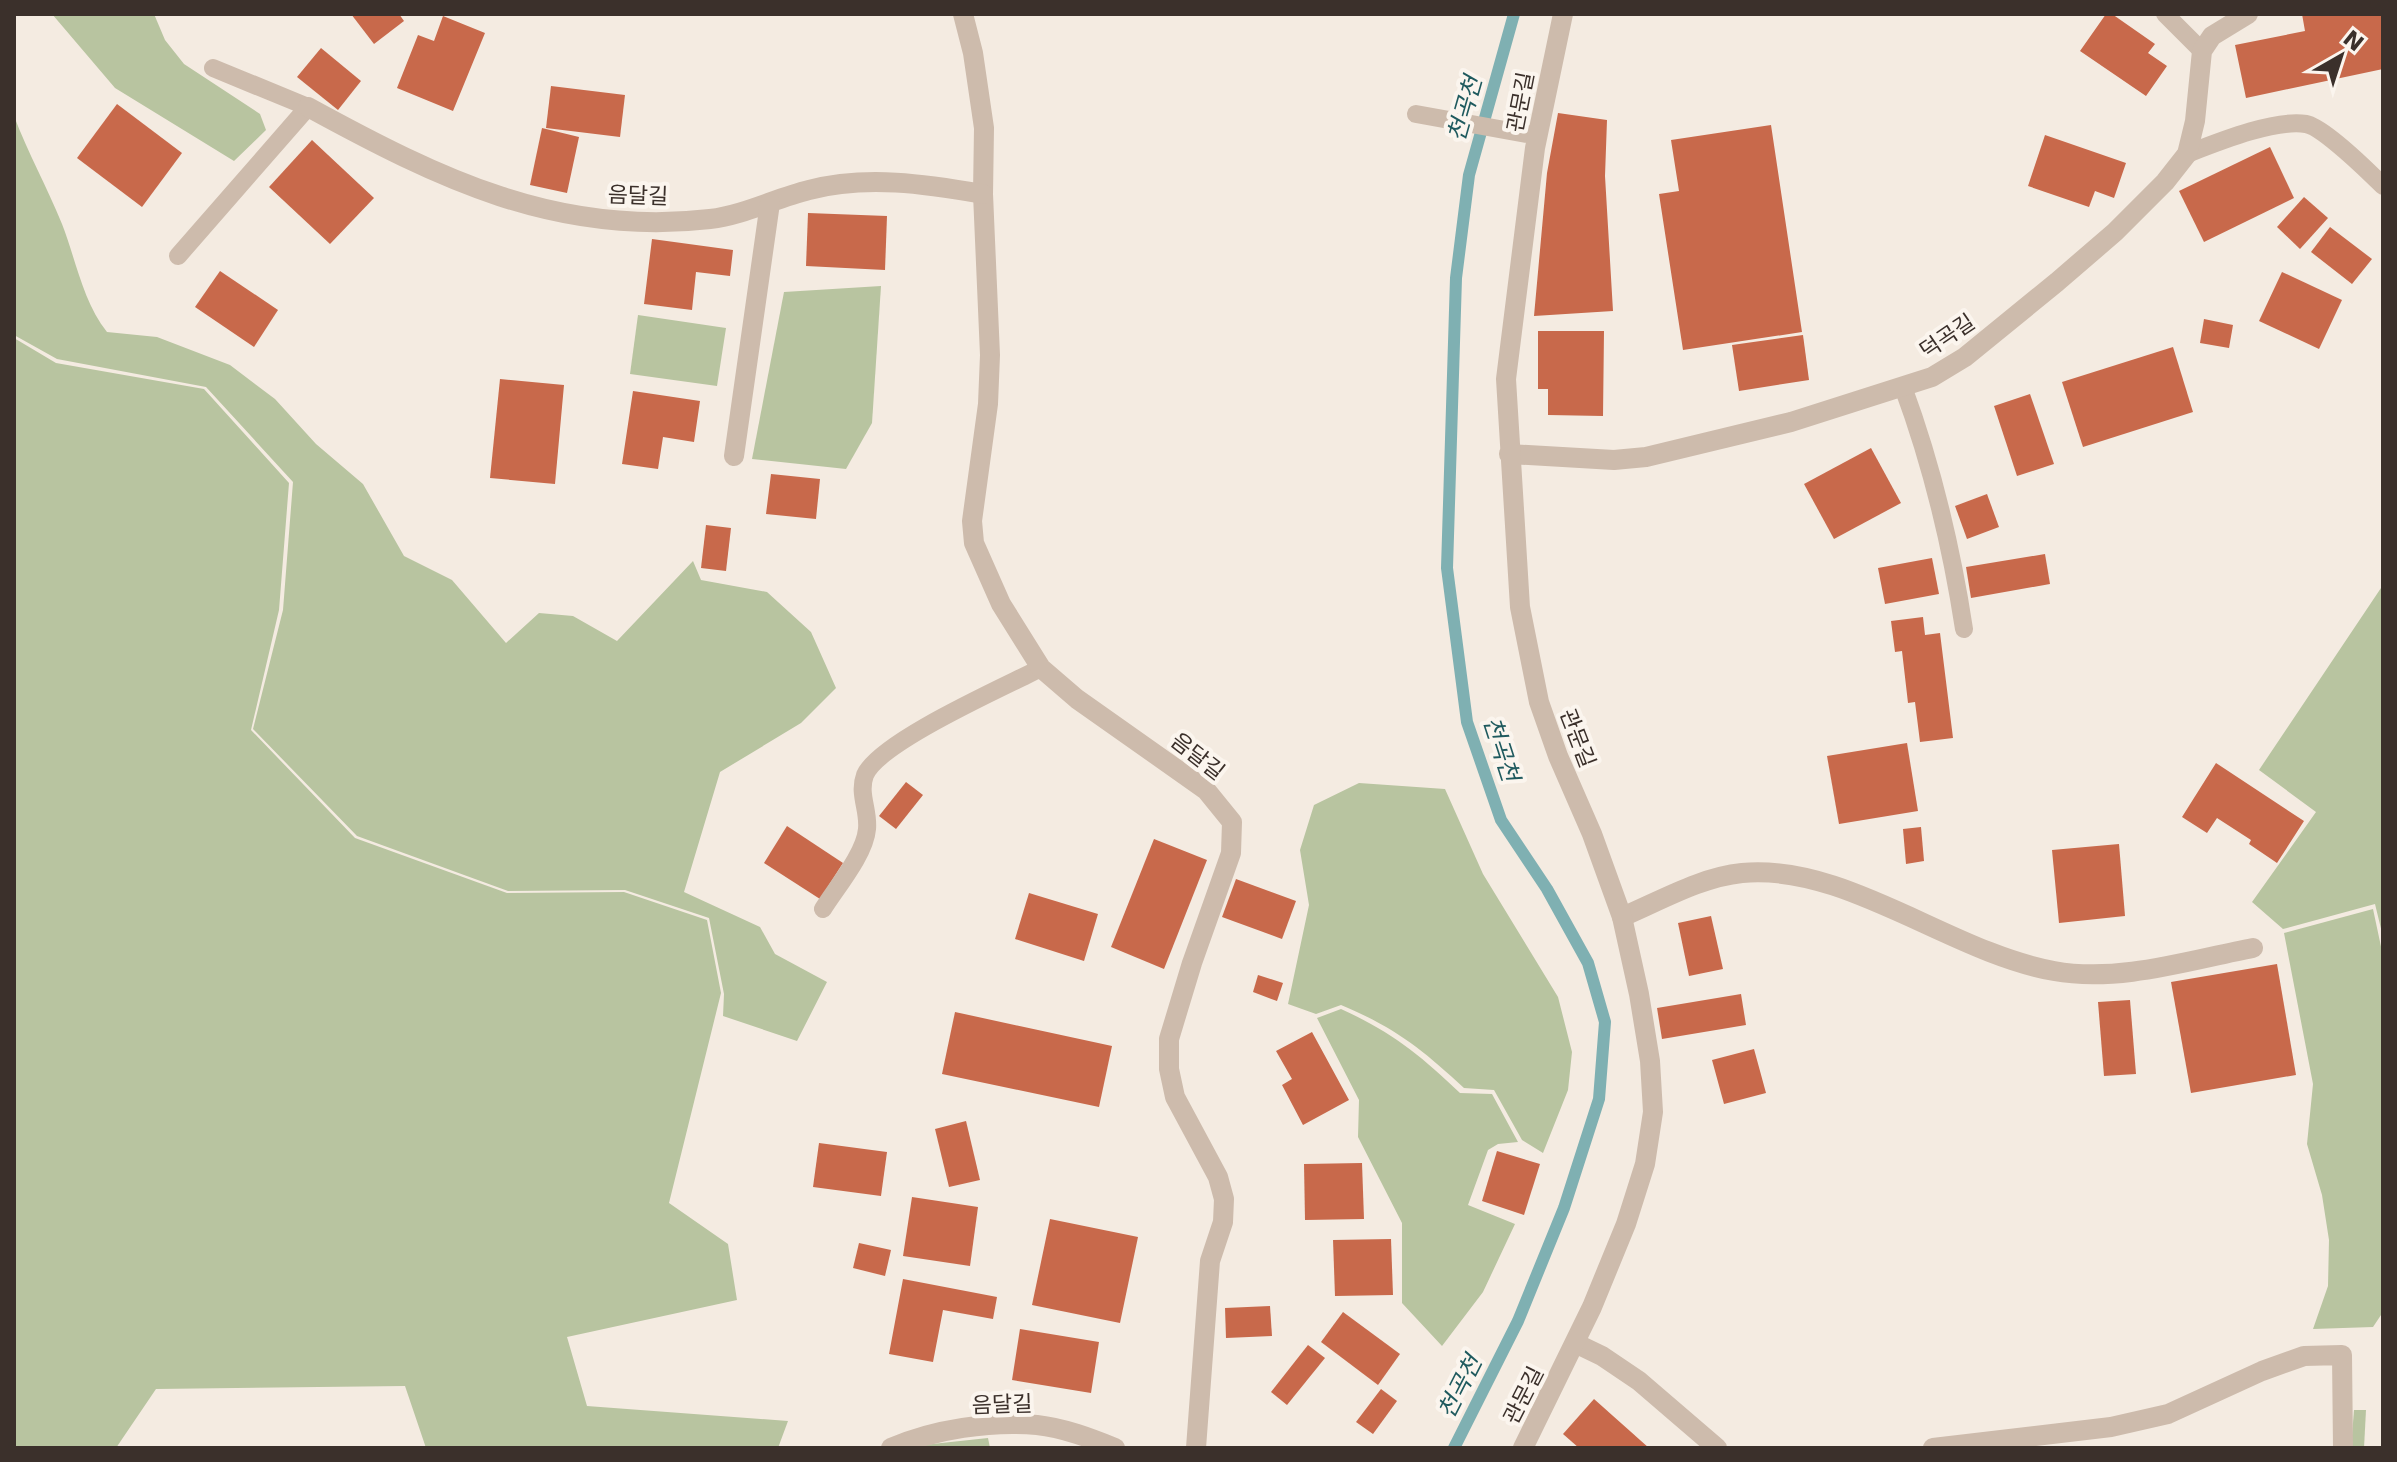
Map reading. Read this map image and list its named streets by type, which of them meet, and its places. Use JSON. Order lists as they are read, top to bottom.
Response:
{
  "streets": {
    "street": ["관문길", "음달길", "덕곡길"]
  },
  "crossings": [
    ["관문길", "덕곡길"]
  ],
  "water": ["천곡천"],
  "north": "top right"
}
